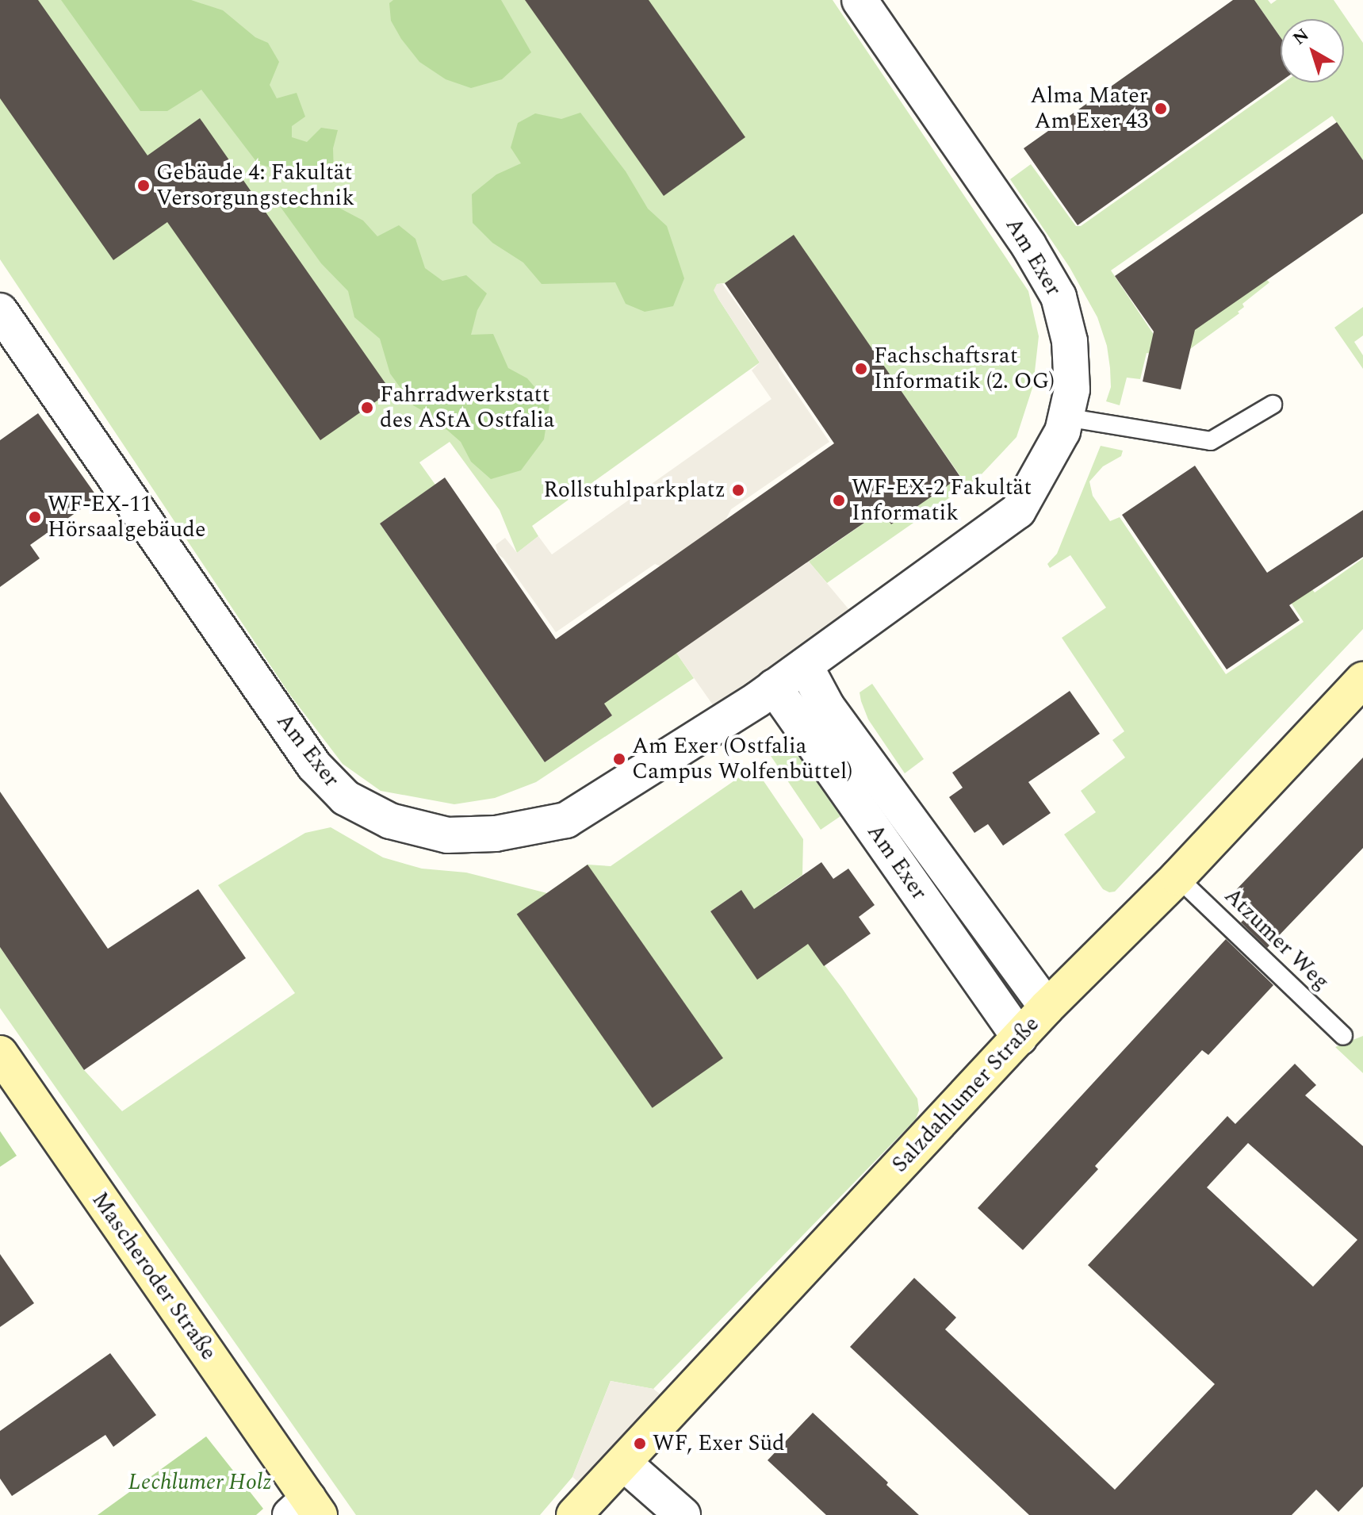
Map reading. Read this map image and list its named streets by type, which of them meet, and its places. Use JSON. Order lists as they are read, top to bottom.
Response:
{
  "streets": {
    "street": ["Am Exer", "Salzdahlumer Straße", "Mascheroder Straße"],
    "lane": ["Atzumer Weg"]
  },
  "crossings": [
    ["Am Exer", "Salzdahlumer Straße"],
    ["Atzumer Weg", "Salzdahlumer Straße"]
  ],
  "parks": ["Lechlumer Holz"],
  "places": [
    "Alma Mater Am Exer 43",
    "Gebäude 4: Fakultät Versorgungstechnik",
    "Fachschaftsrat Informatik (2. OG)",
    "Fahrradwerkstatt des AStA Ostfalia",
    "Rollstuhlparkplatz",
    "WF-EX-2 Fakultät Informatik",
    "WF-EX-11 Hörsaalgebäude",
    "Am Exer (Ostfalia Campus Wolfenbüttel)",
    "WF, Exer Süd"
  ],
  "north": "top left"
}
